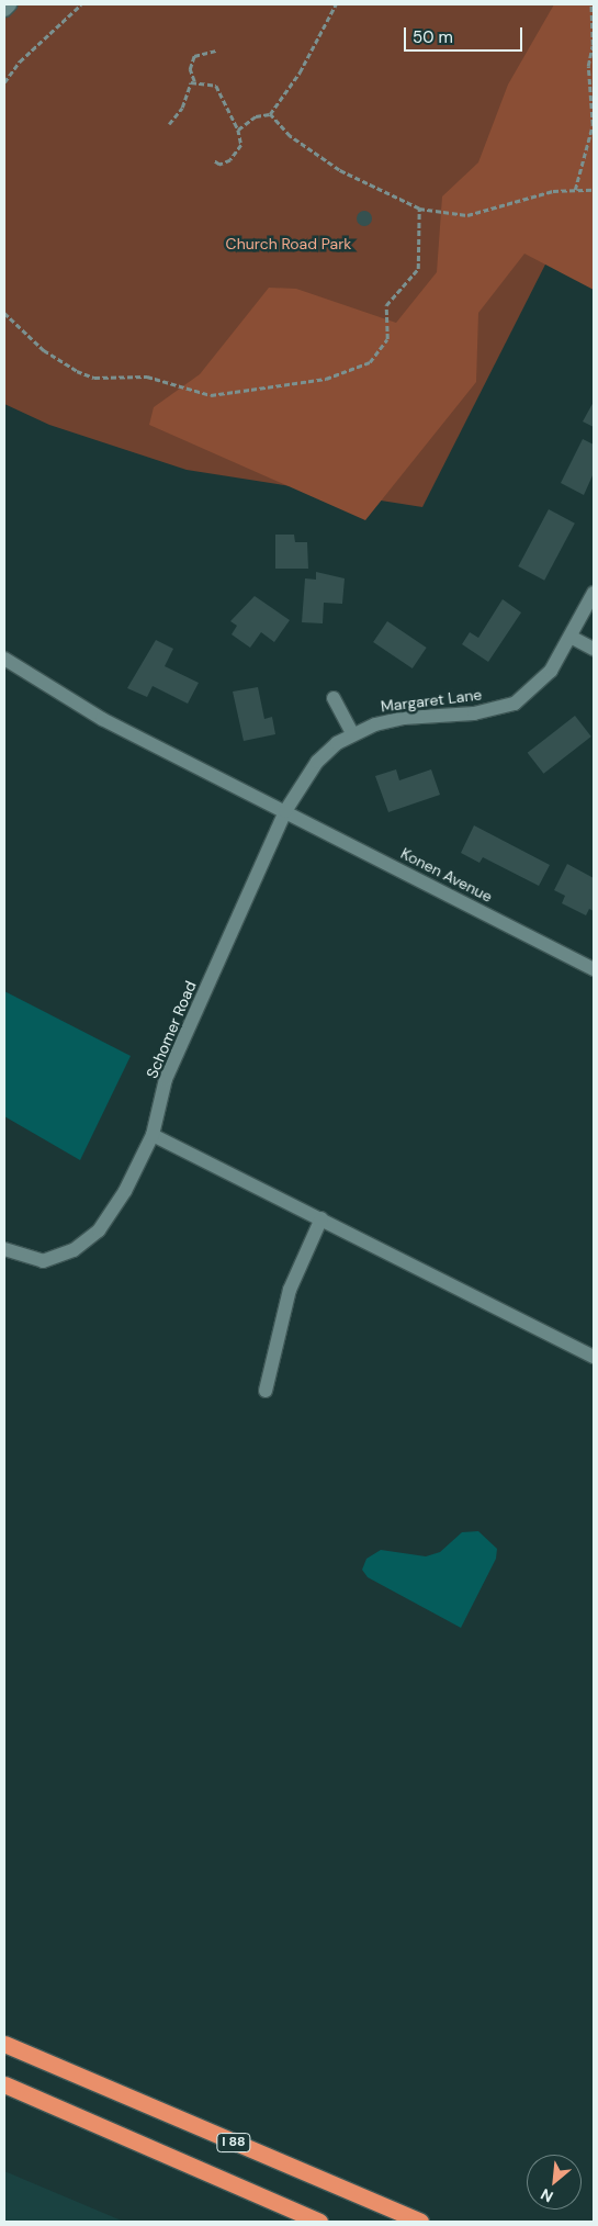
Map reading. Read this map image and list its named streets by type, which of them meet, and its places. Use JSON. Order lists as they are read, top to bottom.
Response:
{
  "streets": {
    "highway": ["I 88"],
    "street": ["Margaret Lane", "Konen Avenue", "Schomer Road"]
  },
  "crossings": [
    ["Margaret Lane", "Konen Avenue"],
    ["Margaret Lane", "Schomer Road"],
    ["Konen Avenue", "Schomer Road"]
  ],
  "parks": ["Church Road Park"],
  "scale_bar": "50 m",
  "north": "bottom left"
}
